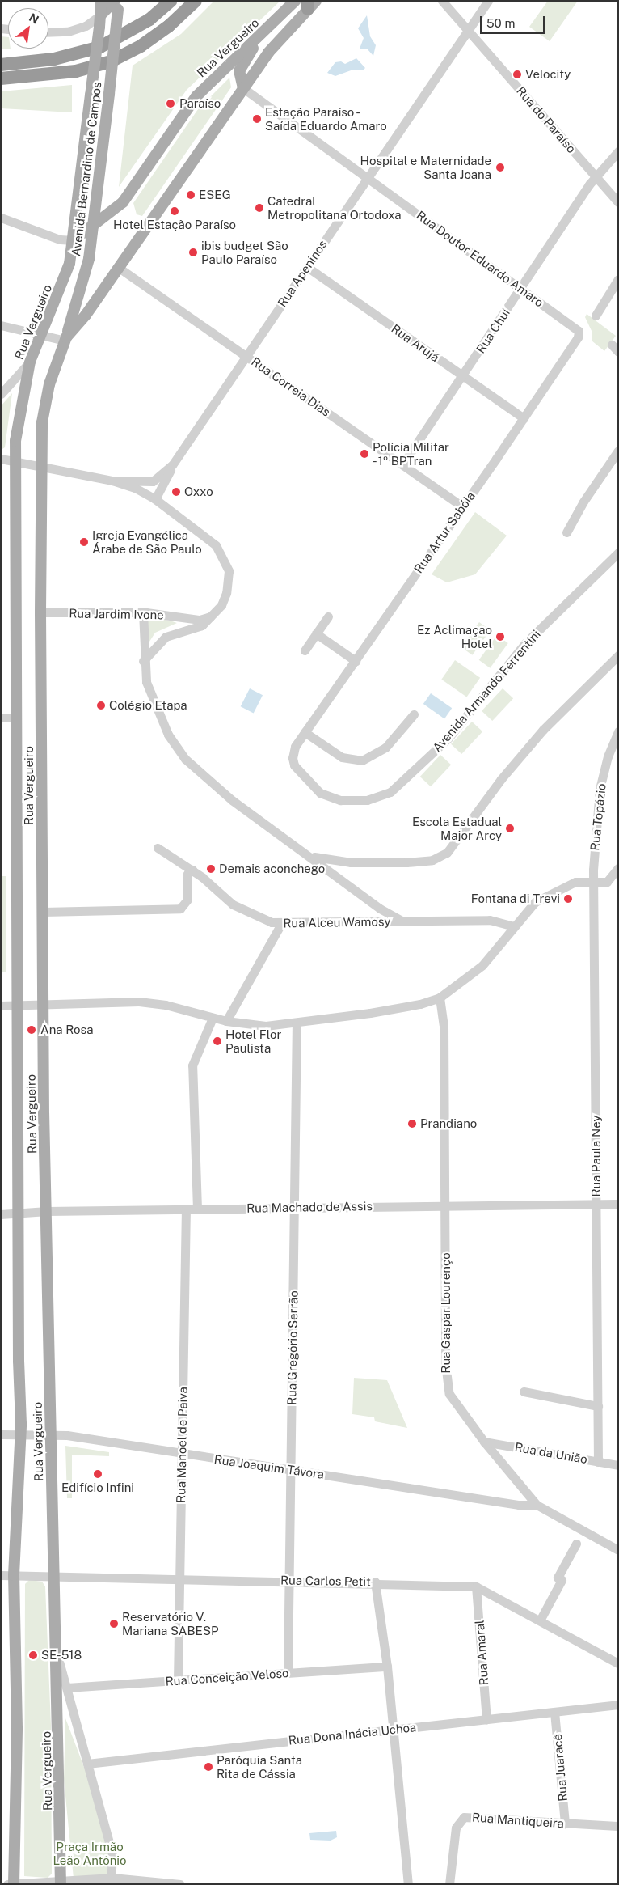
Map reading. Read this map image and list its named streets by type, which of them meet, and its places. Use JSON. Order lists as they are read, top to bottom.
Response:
{
  "streets": {
    "main road": ["Rua Vergueiro", "Avenida Bernardino de Campos"],
    "street": [
      "Rua do Paraíso",
      "Rua Doutor Eduardo Amaro",
      "Rua Apeninos",
      "Rua Chuí",
      "Rua Arujá",
      "Rua Correia Dias",
      "Rua Artur Sabóia",
      "Rua Jardim Ivone",
      "Avenida Armando Ferrentini",
      "Rua Topázio",
      "Rua Alceu Wamosy",
      "Rua Paula Ney",
      "Rua Machado de Assis",
      "Rua Gaspar Lourenço",
      "Rua Gregório Serrão",
      "Rua Manoel de Paiva",
      "Rua da União",
      "Rua Joaquim Távora",
      "Rua Carlos Petit",
      "Rua Amaral",
      "Rua Conceição Veloso",
      "Rua Dona Inácia Uchoa",
      "Rua Juaracê",
      "Rua Mantiqueira"
    ]
  },
  "crossings": [
    ["Rua Vergueiro", "Avenida Bernardino de Campos"],
    ["Rua Vergueiro", "Rua Doutor Eduardo Amaro"],
    ["Rua Vergueiro", "Rua Correia Dias"],
    ["Rua Vergueiro", "Rua Jardim Ivone"],
    ["Rua Vergueiro", "Rua Machado de Assis"],
    ["Rua Vergueiro", "Rua Joaquim Távora"],
    ["Rua Vergueiro", "Rua Carlos Petit"],
    ["Rua Vergueiro", "Rua Conceição Veloso"],
    ["Rua Vergueiro", "Rua Dona Inácia Uchoa"],
    ["Rua do Paraíso", "Rua Apeninos"],
    ["Rua do Paraíso", "Rua Chuí"],
    ["Rua Doutor Eduardo Amaro", "Rua Apeninos"],
    ["Rua Doutor Eduardo Amaro", "Rua Chuí"],
    ["Rua Doutor Eduardo Amaro", "Rua Artur Sabóia"],
    ["Rua Apeninos", "Rua Arujá"],
    ["Rua Apeninos", "Rua Correia Dias"],
    ["Rua Chuí", "Rua Arujá"],
    ["Rua Chuí", "Rua Correia Dias"],
    ["Rua Arujá", "Rua Artur Sabóia"],
    ["Rua Correia Dias", "Rua Artur Sabóia"],
    ["Rua Artur Sabóia", "Avenida Armando Ferrentini"],
    ["Rua Topázio", "Rua Paula Ney"],
    ["Rua Paula Ney", "Rua Machado de Assis"],
    ["Rua Paula Ney", "Rua da União"],
    ["Rua Machado de Assis", "Rua Gaspar Lourenço"],
    ["Rua Machado de Assis", "Rua Gregório Serrão"],
    ["Rua Machado de Assis", "Rua Manoel de Paiva"],
    ["Rua Gaspar Lourenço", "Rua da União"],
    ["Rua Gaspar Lourenço", "Rua Joaquim Távora"],
    ["Rua Gregório Serrão", "Rua Joaquim Távora"],
    ["Rua Gregório Serrão", "Rua Carlos Petit"],
    ["Rua Gregório Serrão", "Rua Conceição Veloso"],
    ["Rua Manoel de Paiva", "Rua Joaquim Távora"],
    ["Rua Manoel de Paiva", "Rua Carlos Petit"],
    ["Rua Manoel de Paiva", "Rua Conceição Veloso"],
    ["Rua Carlos Petit", "Rua Amaral"],
    ["Rua Amaral", "Rua Dona Inácia Uchoa"],
    ["Rua Dona Inácia Uchoa", "Rua Juaracê"],
    ["Rua Juaracê", "Rua Mantiqueira"]
  ],
  "parks": ["Praça Irmão Leão Antônio"],
  "places": [
    "Velocity",
    "Paraíso",
    "Estação Paraíso - Saída Eduardo Amaro",
    "Hospital e Maternidade Santa Joana",
    "ESEG",
    "Catedral Metropolitana Ortodoxa",
    "Hotel Estação Paraíso",
    "ibis budget São Paulo Paraíso",
    "Polícia Militar - 1º BPTran",
    "Oxxo",
    "Igreja Evangélica Árabe de São Paulo",
    "Ez Aclimaçao Hotel",
    "Colégio Etapa",
    "Escola Estadual Major Arcy",
    "Demais aconchego",
    "Fontana di Trevi",
    "Ana Rosa",
    "Hotel Flor Paulista",
    "Prandiano",
    "Edifício Infini",
    "Reservatório V. Mariana SABESP",
    "SE-518",
    "Paróquia Santa Rita de Cássia"
  ],
  "scale_bar": "50 m",
  "north": "top right"
}
